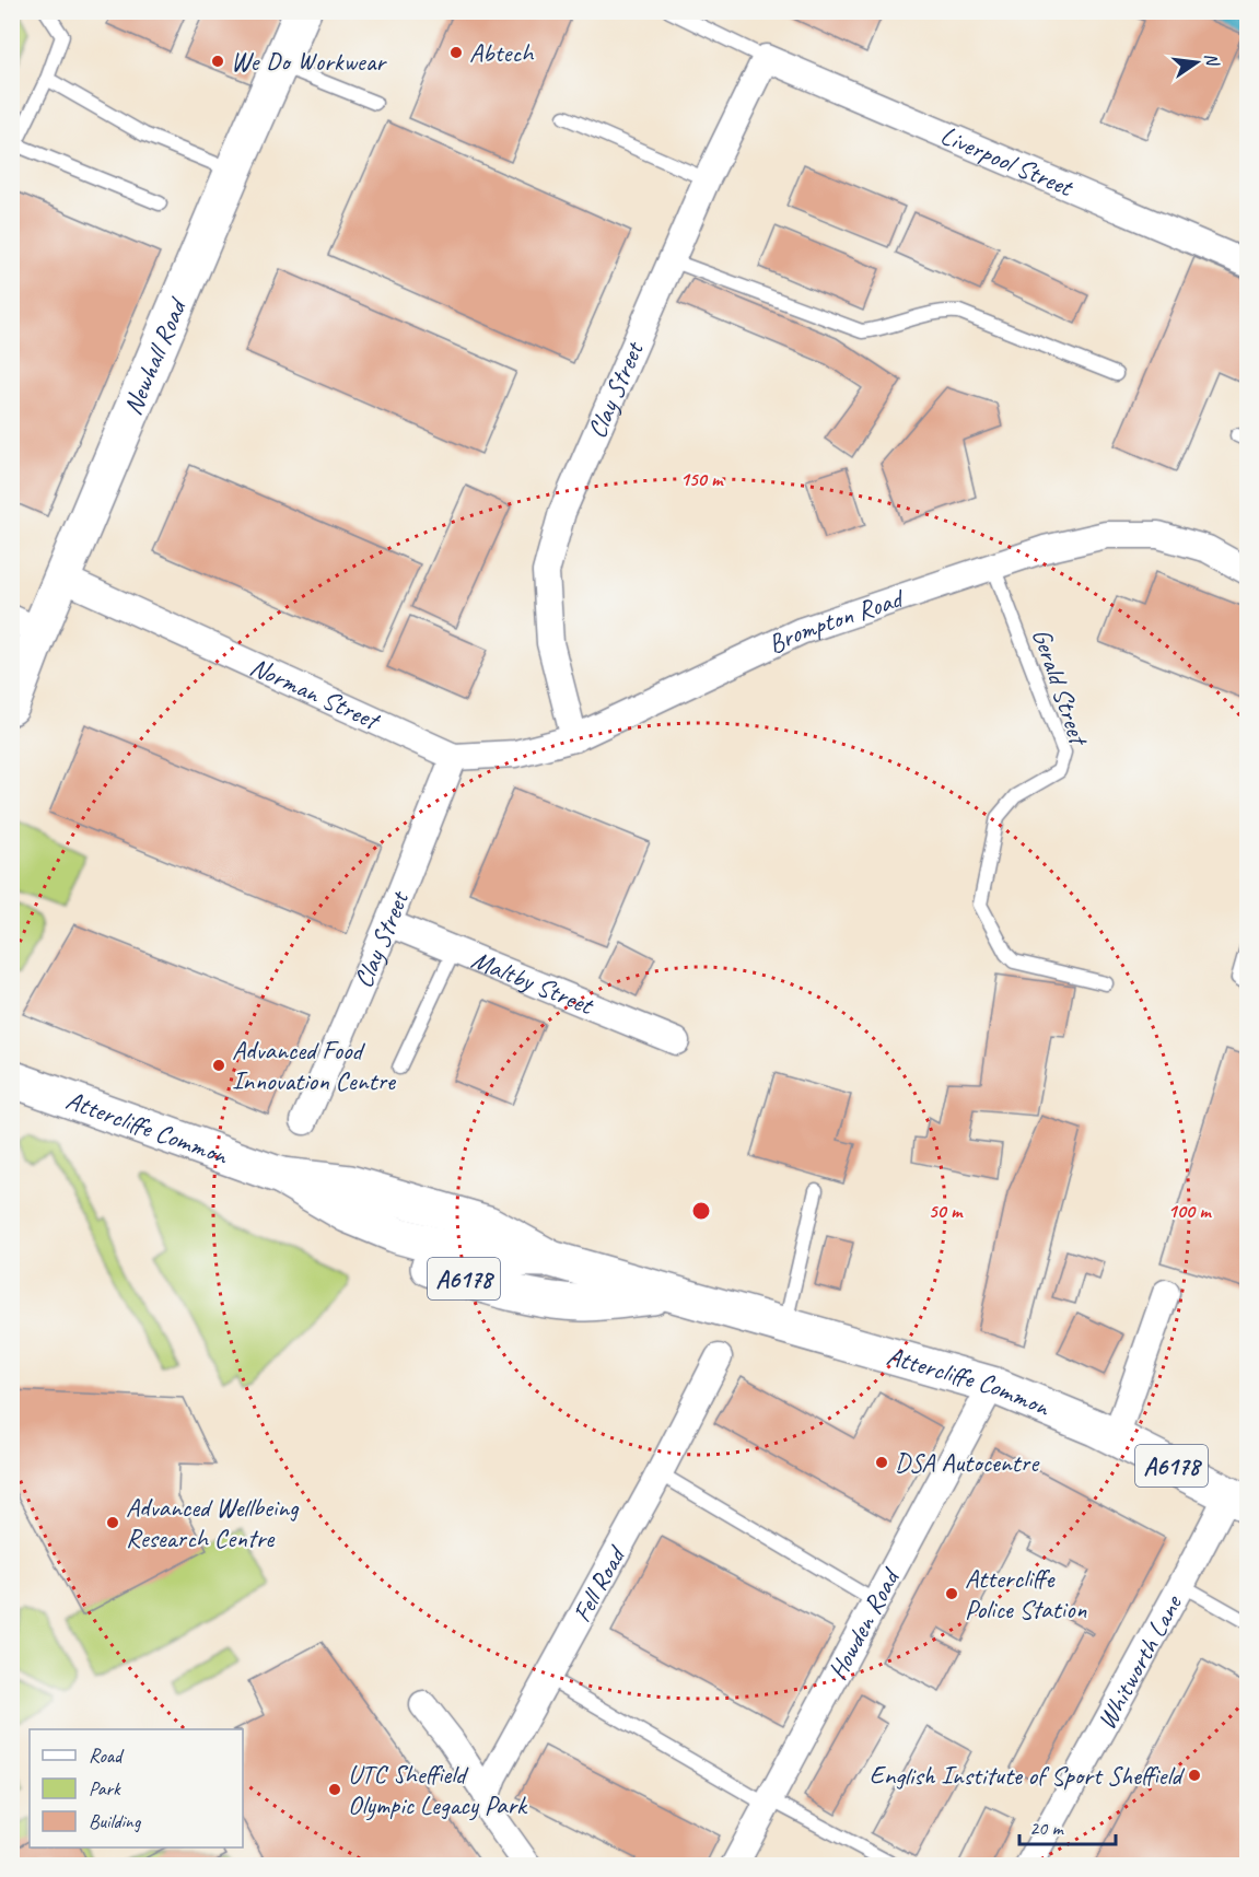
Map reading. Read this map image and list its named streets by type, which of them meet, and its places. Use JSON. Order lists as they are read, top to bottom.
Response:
{
  "streets": {
    "main road": ["Newhall Road", "Attercliffe Common", "A6178"],
    "street": [
      "Liverpool Street",
      "Clay Street",
      "Brompton Road",
      "Norman Street",
      "Maltby Street",
      "Fell Road",
      "Howden Road",
      "Whitworth Lane"
    ],
    "lane": ["Gerald Street"]
  },
  "crossings": [
    ["Liverpool Street", "Clay Street"],
    ["Newhall Road", "Norman Street"],
    ["Clay Street", "Brompton Road"],
    ["Clay Street", "Norman Street"],
    ["Clay Street", "Maltby Street"],
    ["Brompton Road", "Gerald Street"],
    ["Brompton Road", "Norman Street"],
    ["Attercliffe Common", "Howden Road"],
    ["Attercliffe Common", "Whitworth Lane"]
  ],
  "places": [
    "Abtech",
    "We Do Workwear",
    "Advanced Food Innovation Centre",
    "DSA Autocentre",
    "Advanced Wellbeing Research Centre",
    "Attercliffe Police Station",
    "English Institute of Sport Sheffield",
    "UTC Sheffield Olympic Legacy Park"
  ],
  "legend": ["Road", "Park", "Building"],
  "scale_bar": "20 m",
  "north": "right",
  "rings": ["150 m", "50 m", "100 m"]
}
